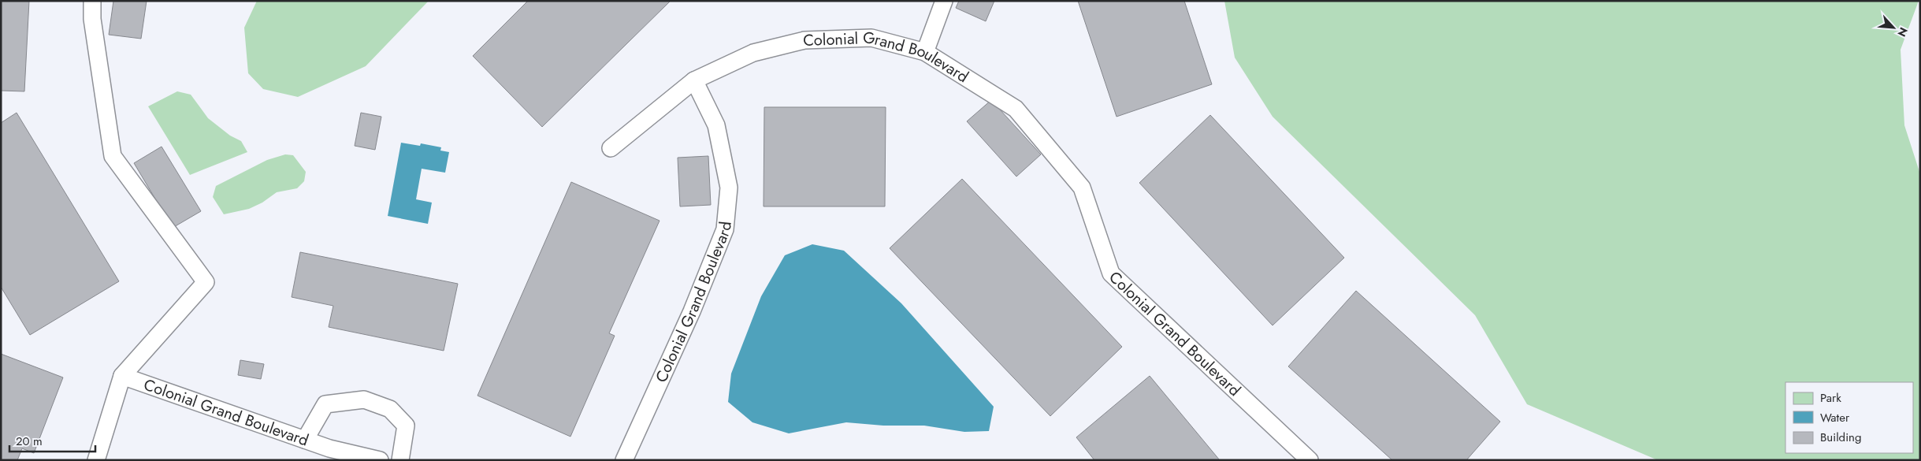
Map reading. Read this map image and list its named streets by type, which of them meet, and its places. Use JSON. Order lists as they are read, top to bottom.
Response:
{
  "streets": {
    "lane": ["Colonial Grand Boulevard"]
  },
  "legend": ["Park", "Water", "Building"],
  "scale_bar": "20 m",
  "north": "bottom right"
}
